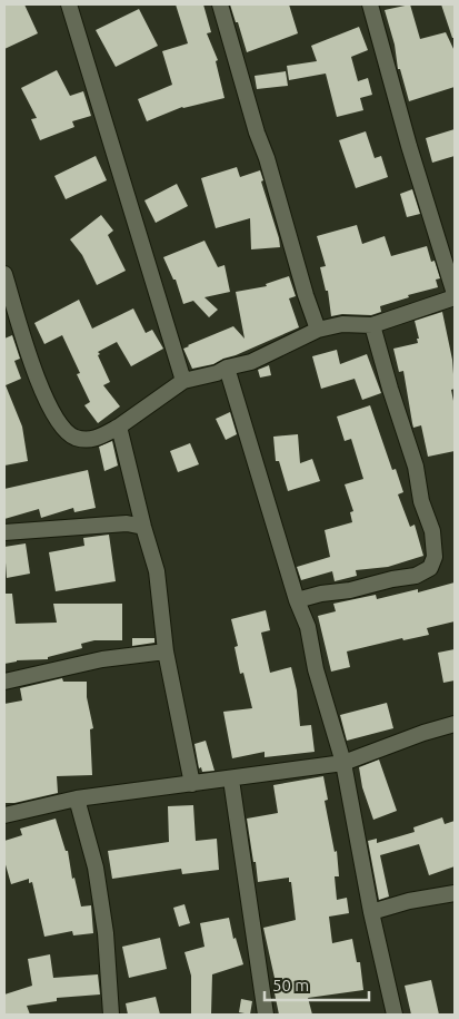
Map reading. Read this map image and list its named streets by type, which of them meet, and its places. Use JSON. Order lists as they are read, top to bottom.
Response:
{
  "scale_bar": "50 m"
}
